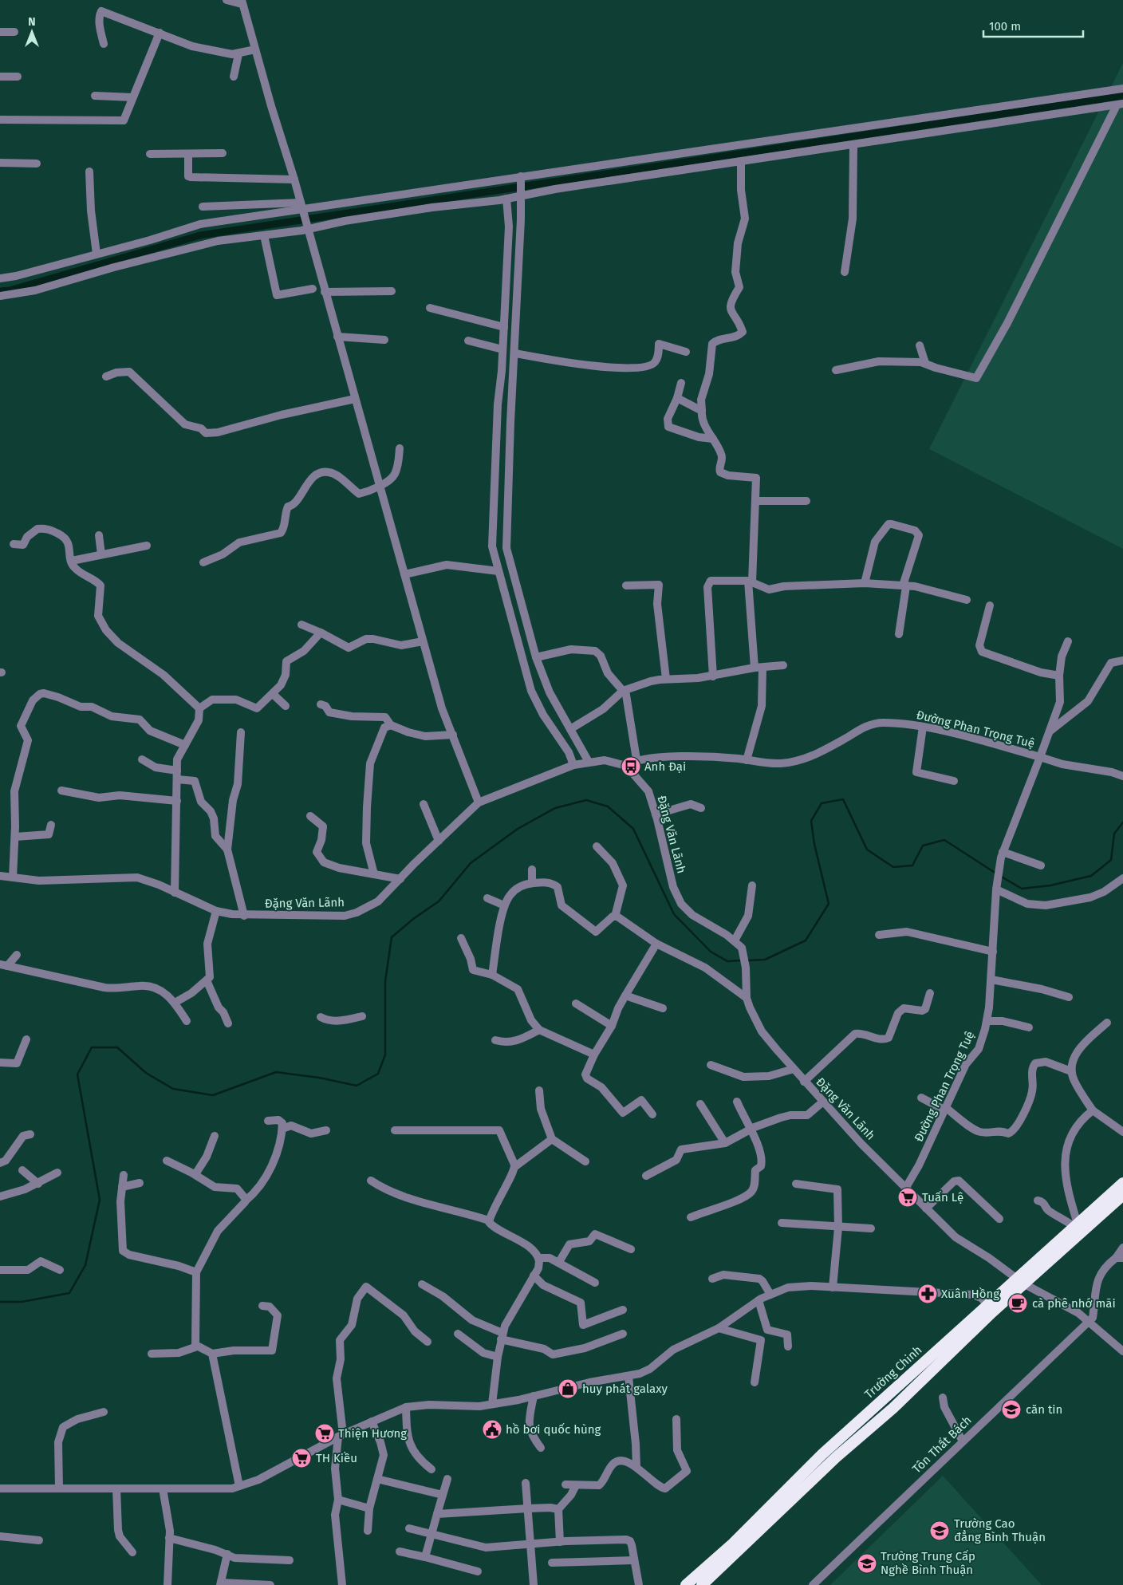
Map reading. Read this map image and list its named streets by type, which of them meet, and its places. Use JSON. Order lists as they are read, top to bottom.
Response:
{
  "streets": {
    "highway": ["Trường Chinh"],
    "street": ["Đường Phan Trọng Tuệ", "Đặng Văn Lãnh", "Tôn Thất Bách"]
  },
  "crossings": [
    ["Đường Phan Trọng Tuệ", "Đặng Văn Lãnh"],
    ["Đặng Văn Lãnh", "Trường Chinh"],
    ["Đặng Văn Lãnh", "Tôn Thất Bách"]
  ],
  "places": {
    "bus stop": ["Anh Đại"],
    "supermarket": ["Tuấn Lệ", "Thiện Hương", "TH Kiều"],
    "pharmacy": ["Xuân Hồng"],
    "cafe": ["cà phê nhớ mãi"],
    "shop": ["huy phát galaxy"],
    "school or university": ["căn tin", "Trường Cao đẳng Bình Thuận", "Trường Trung Cấp Nghề Bình Thuận"],
    "public building": ["hồ bơi quốc hùng"]
  },
  "scale_bar": "100 m",
  "north": "top"
}
